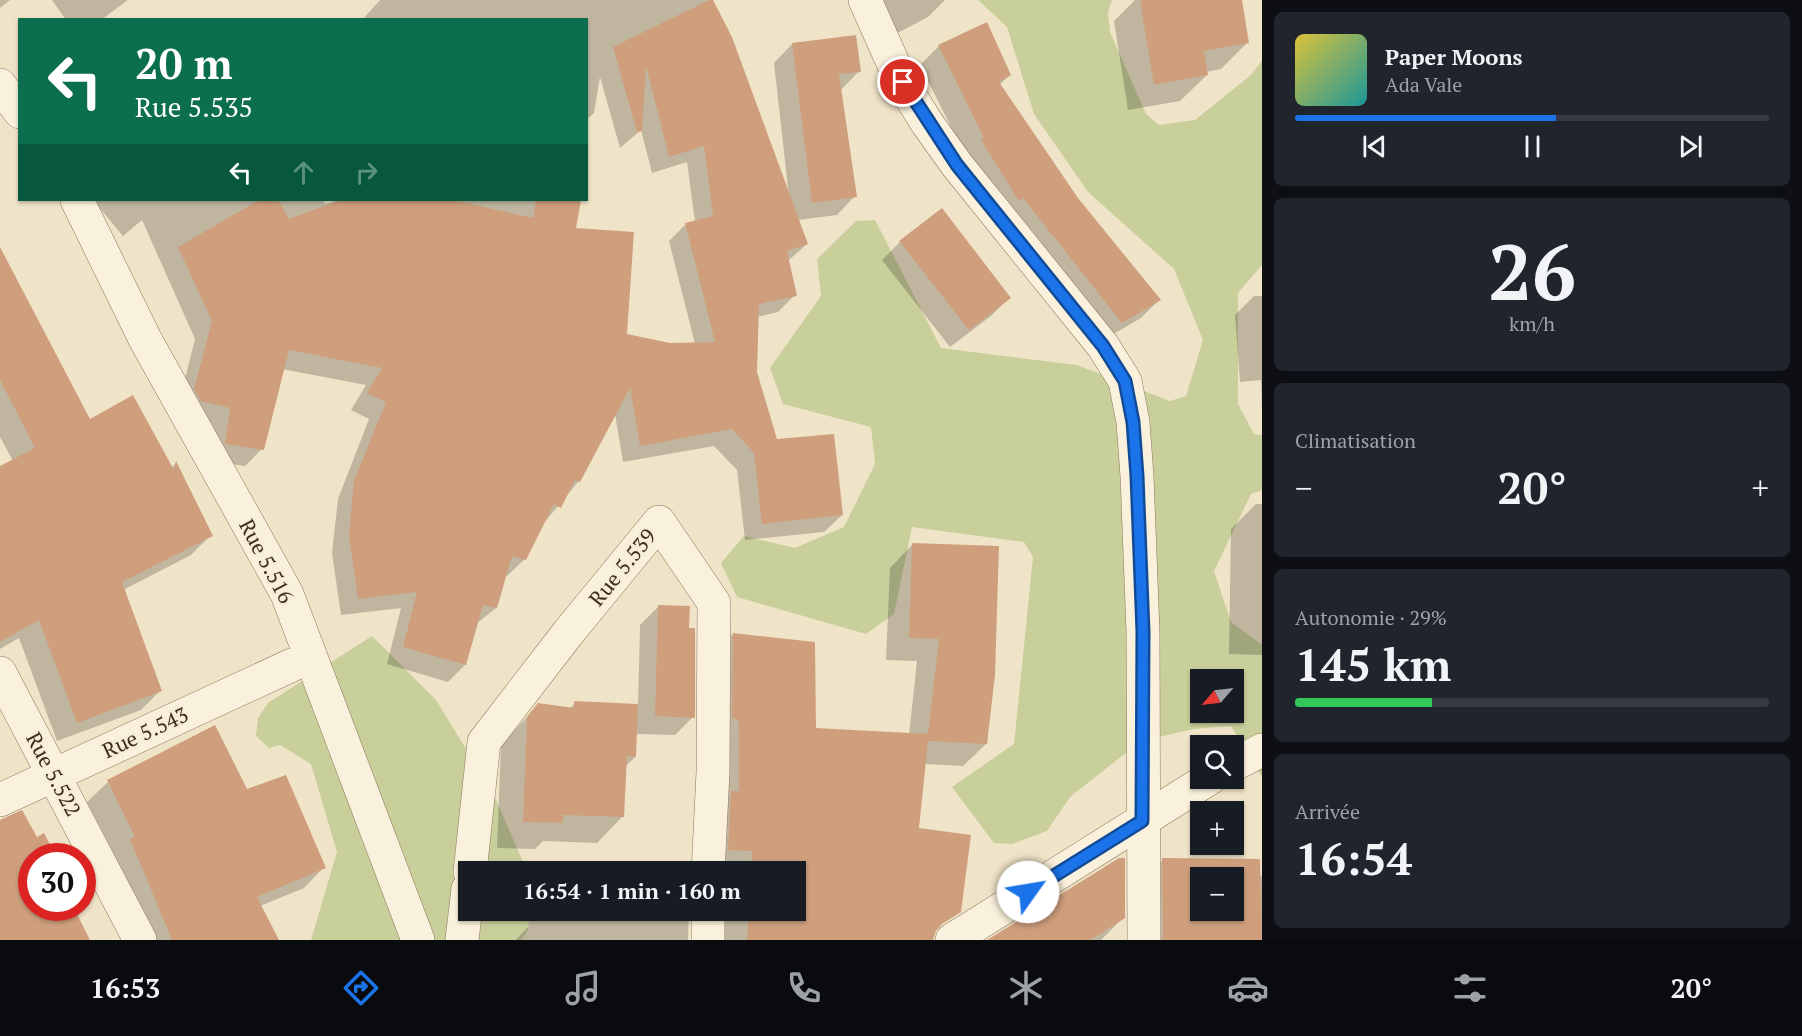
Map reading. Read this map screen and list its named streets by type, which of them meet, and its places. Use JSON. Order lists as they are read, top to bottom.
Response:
{
  "streets": {
    "street": [
      "Rue 5.516",
      "Rue 5.539",
      "Rue 5.543",
      "Rue 5.522"
    ]
  },
  "crossings": [
    ["Rue 5.543", "Rue 5.522"]
  ],
  "north": "bottom left",
  "page": {
    "turn": ["20 m", "Rue 5.535"],
    "song": ["Paper Moons", "Ada Vale"],
    "tile": [
      ["26", "km/h"],
      "Climatisation",
      ["Autonomie · 29%", "145 km"],
      ["Arrivée", "16:54"]
    ],
    "heat": ["−", "20°", "+"],
    "map_buttons": ["+", "−"],
    "limit": "30",
    "trip": "16:54 · 1 min · 160 m",
    "tabs": ["16:53", "20°"]
  }
}
